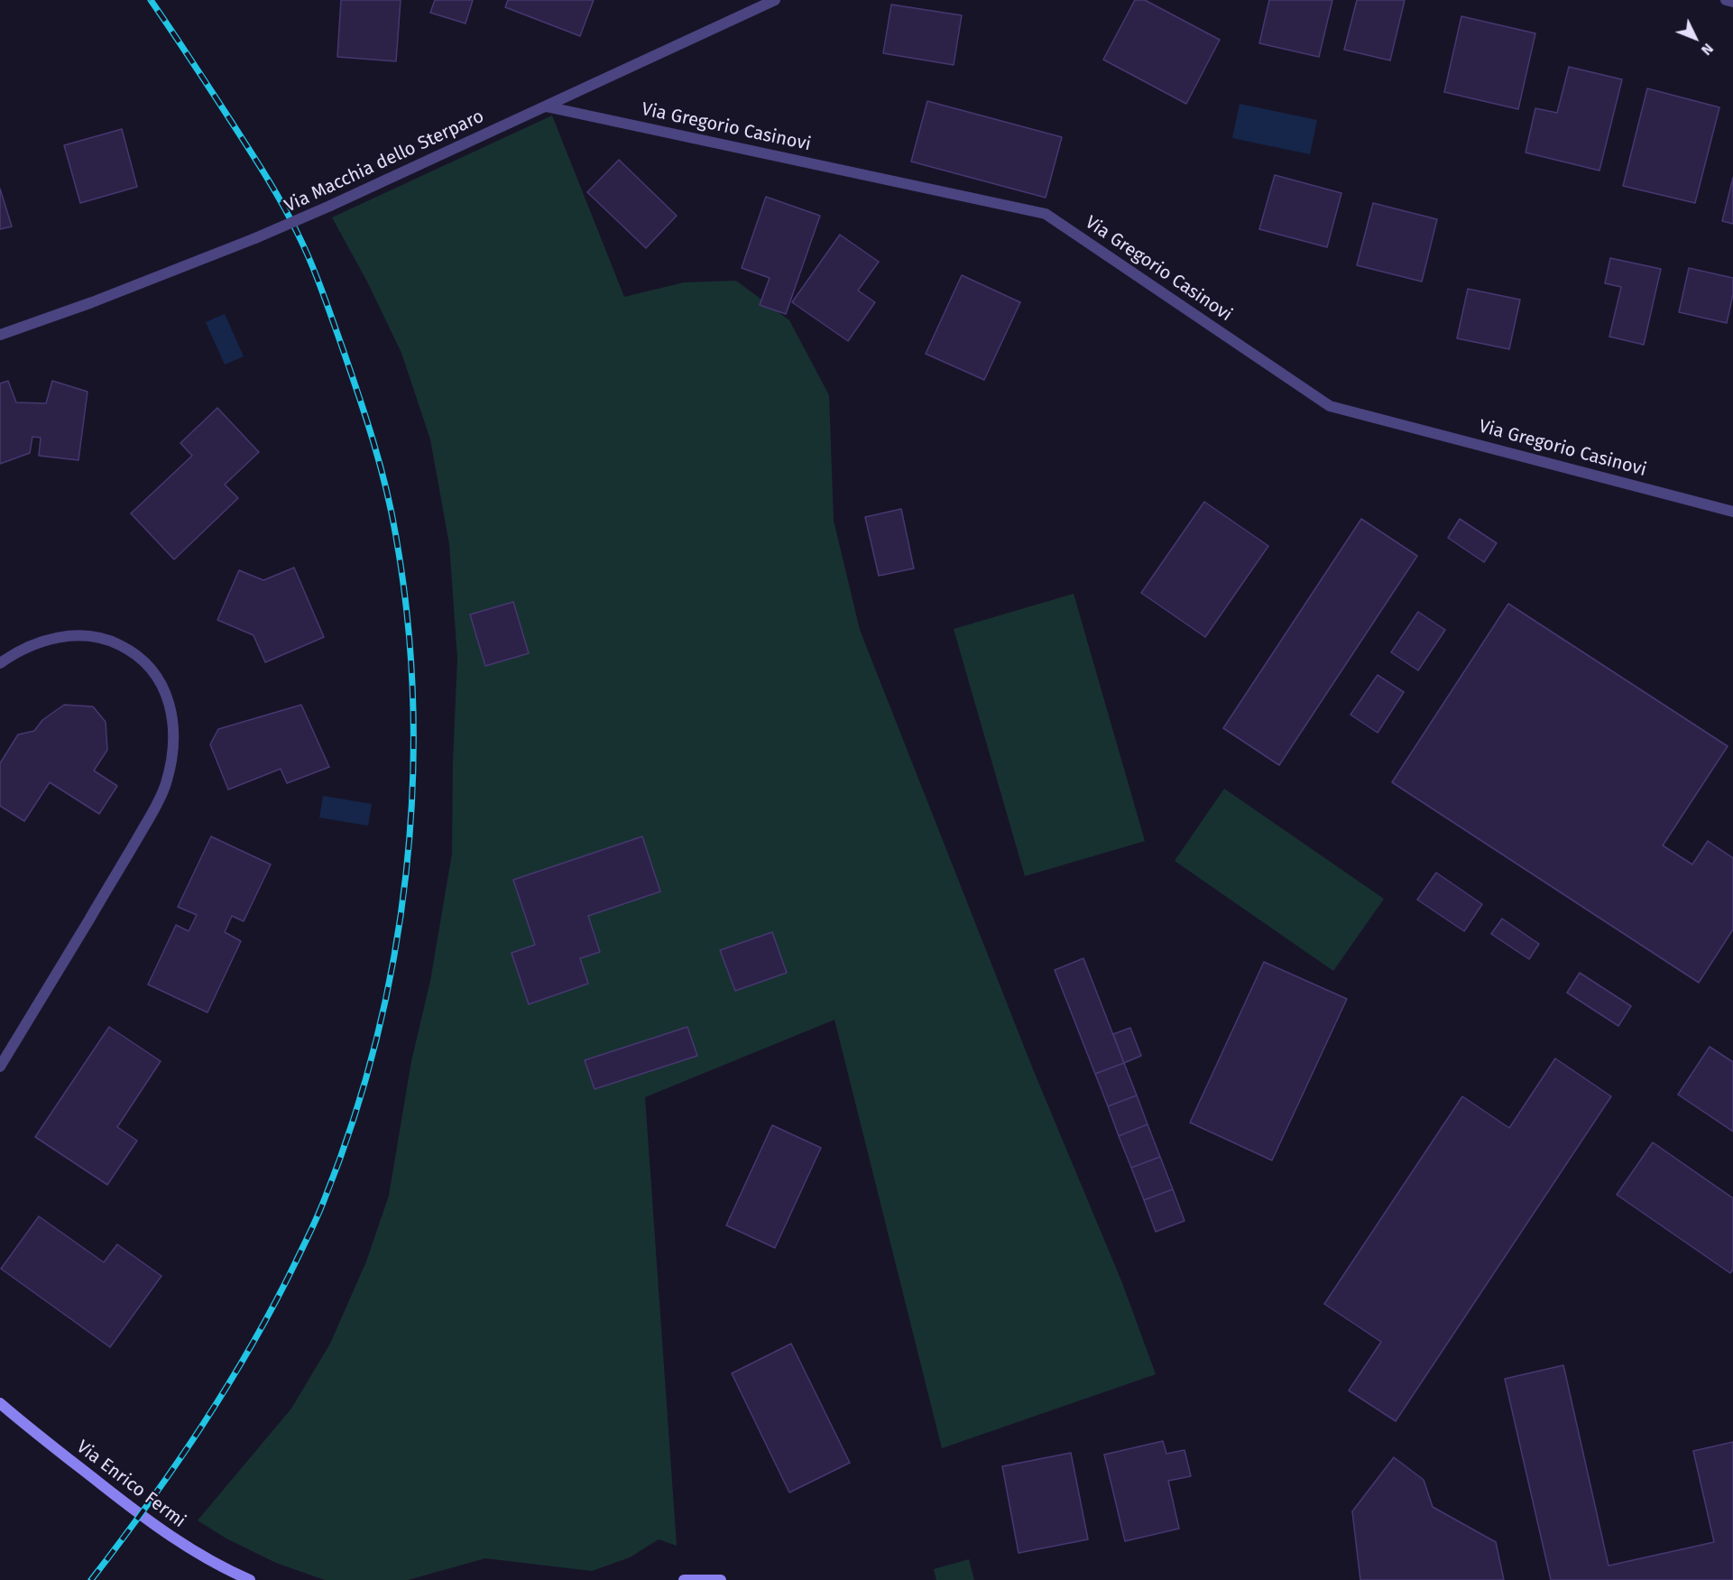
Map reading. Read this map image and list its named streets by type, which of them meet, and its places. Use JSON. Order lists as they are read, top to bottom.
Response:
{
  "streets": {
    "street": ["Via Gregorio Casinovi", "Via Macchia dello Sterparo", "Via Enrico Fermi"]
  },
  "crossings": [
    ["Via Gregorio Casinovi", "Via Macchia dello Sterparo"]
  ],
  "north": "bottom right"
}
